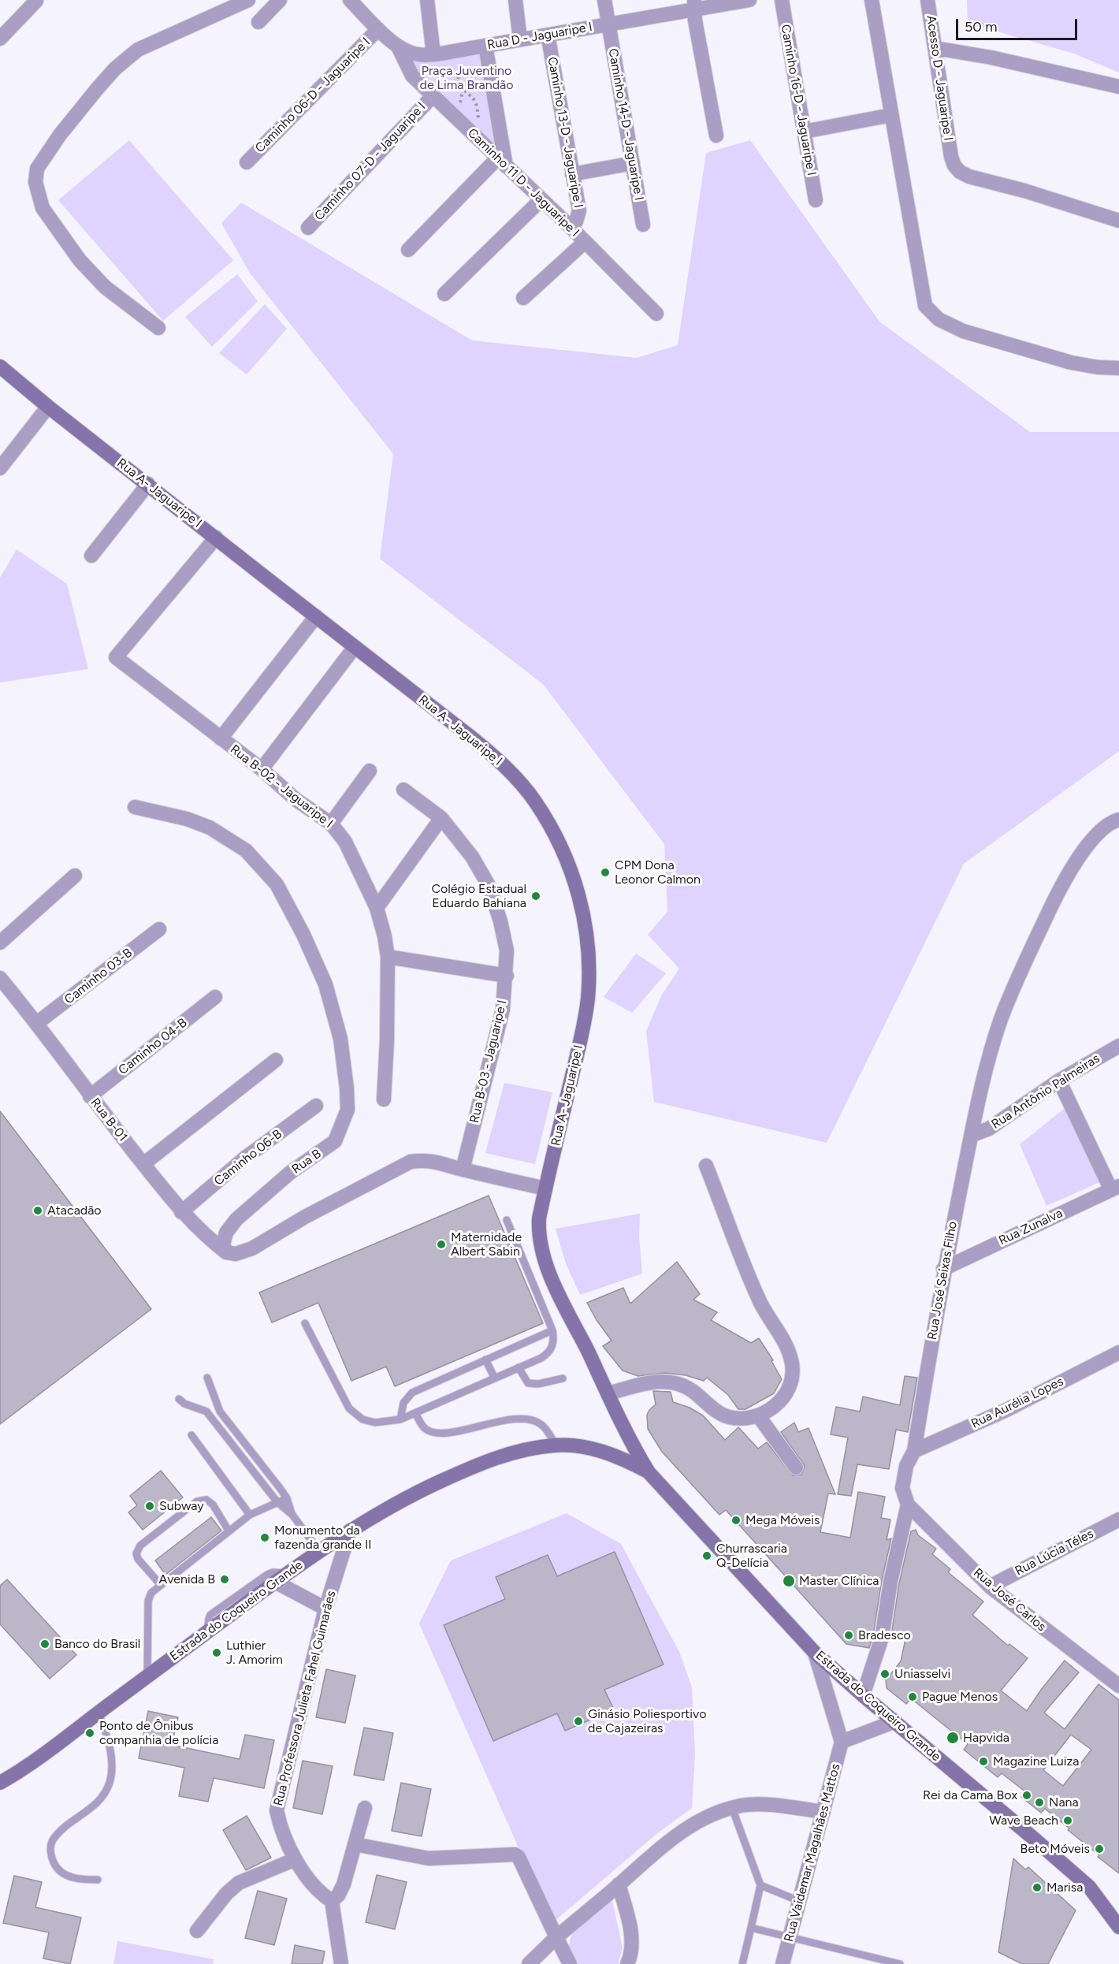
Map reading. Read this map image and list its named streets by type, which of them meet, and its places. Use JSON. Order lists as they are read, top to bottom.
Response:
{
  "streets": {
    "main road": ["Rua A- Jaguaripe I", "Estrada do Coqueiro Grande"],
    "street": [
      "Rua D - Jaguaripe I",
      "Acesso D - Jaguaripe I",
      "Caminho 06-D - Jaguaripe I",
      "Caminho 16-D - Jaguaripe I",
      "Caminho 14-D - Jaguaripe I",
      "Caminho 13-D - Jaguaripe I",
      "Caminho 07-D - Jaguaripe I",
      "Caminho 11 D - Jaguaripe I",
      "Rua B-02 - Jaguaripe I",
      "Caminho 03-B",
      "Caminho 04-B",
      "Rua B-03 - Jaguaripe I",
      "Rua Antônio Palmeiras",
      "Rua B-01",
      "Caminho 06-B",
      "Rua B",
      "Rua Zunalva",
      "Rua José Seixas Filho",
      "Rua Aurélia Lopes",
      "Rua Lúcia Téles",
      "Rua José Carlos",
      "Rua Professora Julieta Fahel Guimarães",
      "Rua Vaidemar Magalhães Mattos"
    ]
  },
  "crossings": [
    ["Rua D - Jaguaripe I", "Caminho 06-D - Jaguaripe I"],
    ["Rua D - Jaguaripe I", "Caminho 14-D - Jaguaripe I"],
    ["Rua D - Jaguaripe I", "Caminho 13-D - Jaguaripe I"],
    ["Rua D - Jaguaripe I", "Caminho 11 D - Jaguaripe I"],
    ["Caminho 13-D - Jaguaripe I", "Caminho 11 D - Jaguaripe I"],
    ["Caminho 07-D - Jaguaripe I", "Caminho 11 D - Jaguaripe I"],
    ["Rua A- Jaguaripe I", "Rua B-02 - Jaguaripe I"],
    ["Rua A- Jaguaripe I", "Estrada do Coqueiro Grande"],
    ["Caminho 03-B", "Rua B-01"],
    ["Caminho 04-B", "Rua B-01"],
    ["Rua Antônio Palmeiras", "Rua José Seixas Filho"],
    ["Rua B-01", "Caminho 06-B"],
    ["Rua B-01", "Rua B"],
    ["Rua Zunalva", "Rua José Seixas Filho"],
    ["Rua José Seixas Filho", "Rua Aurélia Lopes"],
    ["Rua José Seixas Filho", "Rua José Carlos"],
    ["Rua José Seixas Filho", "Estrada do Coqueiro Grande"],
    ["Rua Lúcia Téles", "Rua José Carlos"],
    ["Estrada do Coqueiro Grande", "Rua Professora Julieta Fahel Guimarães"]
  ],
  "parks": ["Praça Juventino de Lima Brandão"],
  "places": [
    "CPM Dona Leonor Calmon",
    "Colégio Estadual Eduardo Bahiana",
    "Atacadão",
    "Maternidade Albert Sabin",
    "Subway",
    "Mega Móveis",
    "Monumento da fazenda grande II",
    "Churrascaria Q-Delícia",
    "Avenida B",
    "Master Clínica",
    "Bradesco",
    "Banco do Brasil",
    "Luthier J. Amorim",
    "Uniasselvi",
    "Pague Menos",
    "Ginásio Poliesportivo de Cajazeiras",
    "Ponto de Ônibus companhia de polícia",
    "Hapvida",
    "Magazine Luiza",
    "Rei da Cama Box",
    "Nana",
    "Wave Beach",
    "Beto Móveis",
    "Marisa"
  ],
  "scale_bar": "50 m"
}
